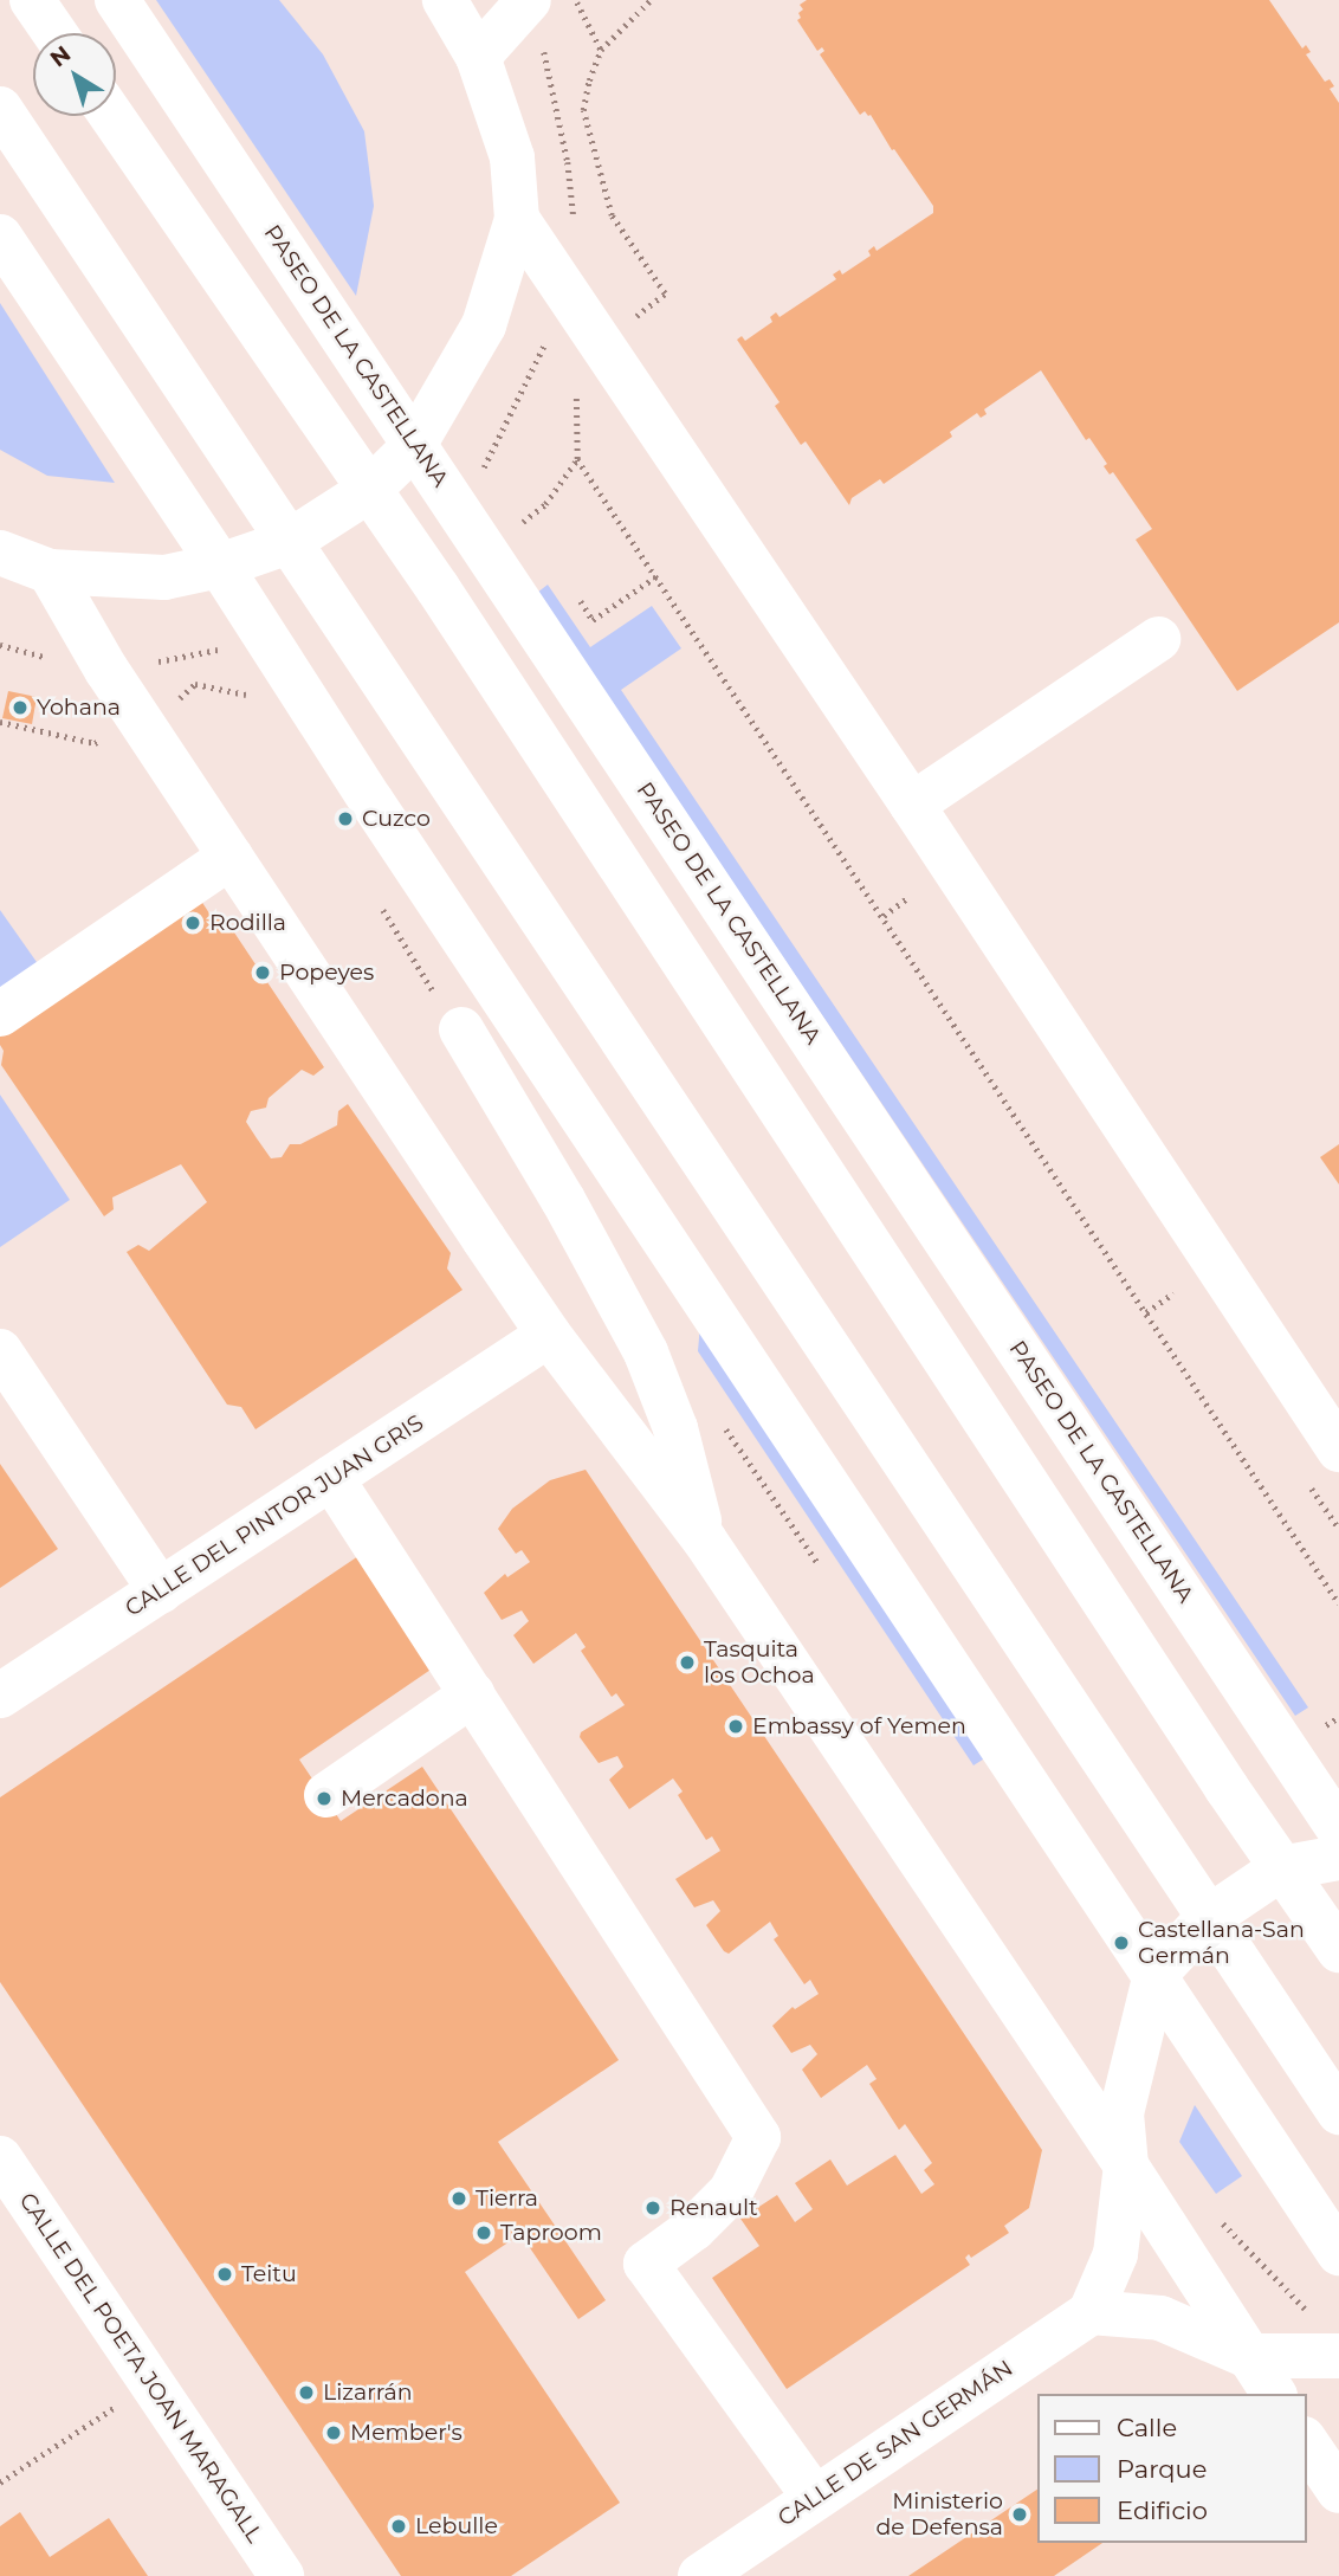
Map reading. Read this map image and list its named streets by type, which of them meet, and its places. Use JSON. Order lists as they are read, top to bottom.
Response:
{
  "streets": {
    "main road": [
      "PASEO DE LA CASTELLANA",
      "CALLE DEL PINTOR JUAN GRIS",
      "CALLE DEL POETA JOAN MARAGALL",
      "CALLE DE SAN GERMÁN"
    ]
  },
  "places": [
    "Yohana",
    "Cuzco",
    "Rodilla",
    "Popeyes",
    "Tasquita los Ochoa",
    "Embassy of Yemen",
    "Mercadona",
    "Castellana-San Germán",
    "Tierra",
    "Renault",
    "Taproom",
    "Teitu",
    "Lizarrán",
    "Member's",
    "Ministerio de Defensa",
    "Lebulle"
  ],
  "legend": ["Calle", "Parque", "Edificio"],
  "north": "top left"
}
